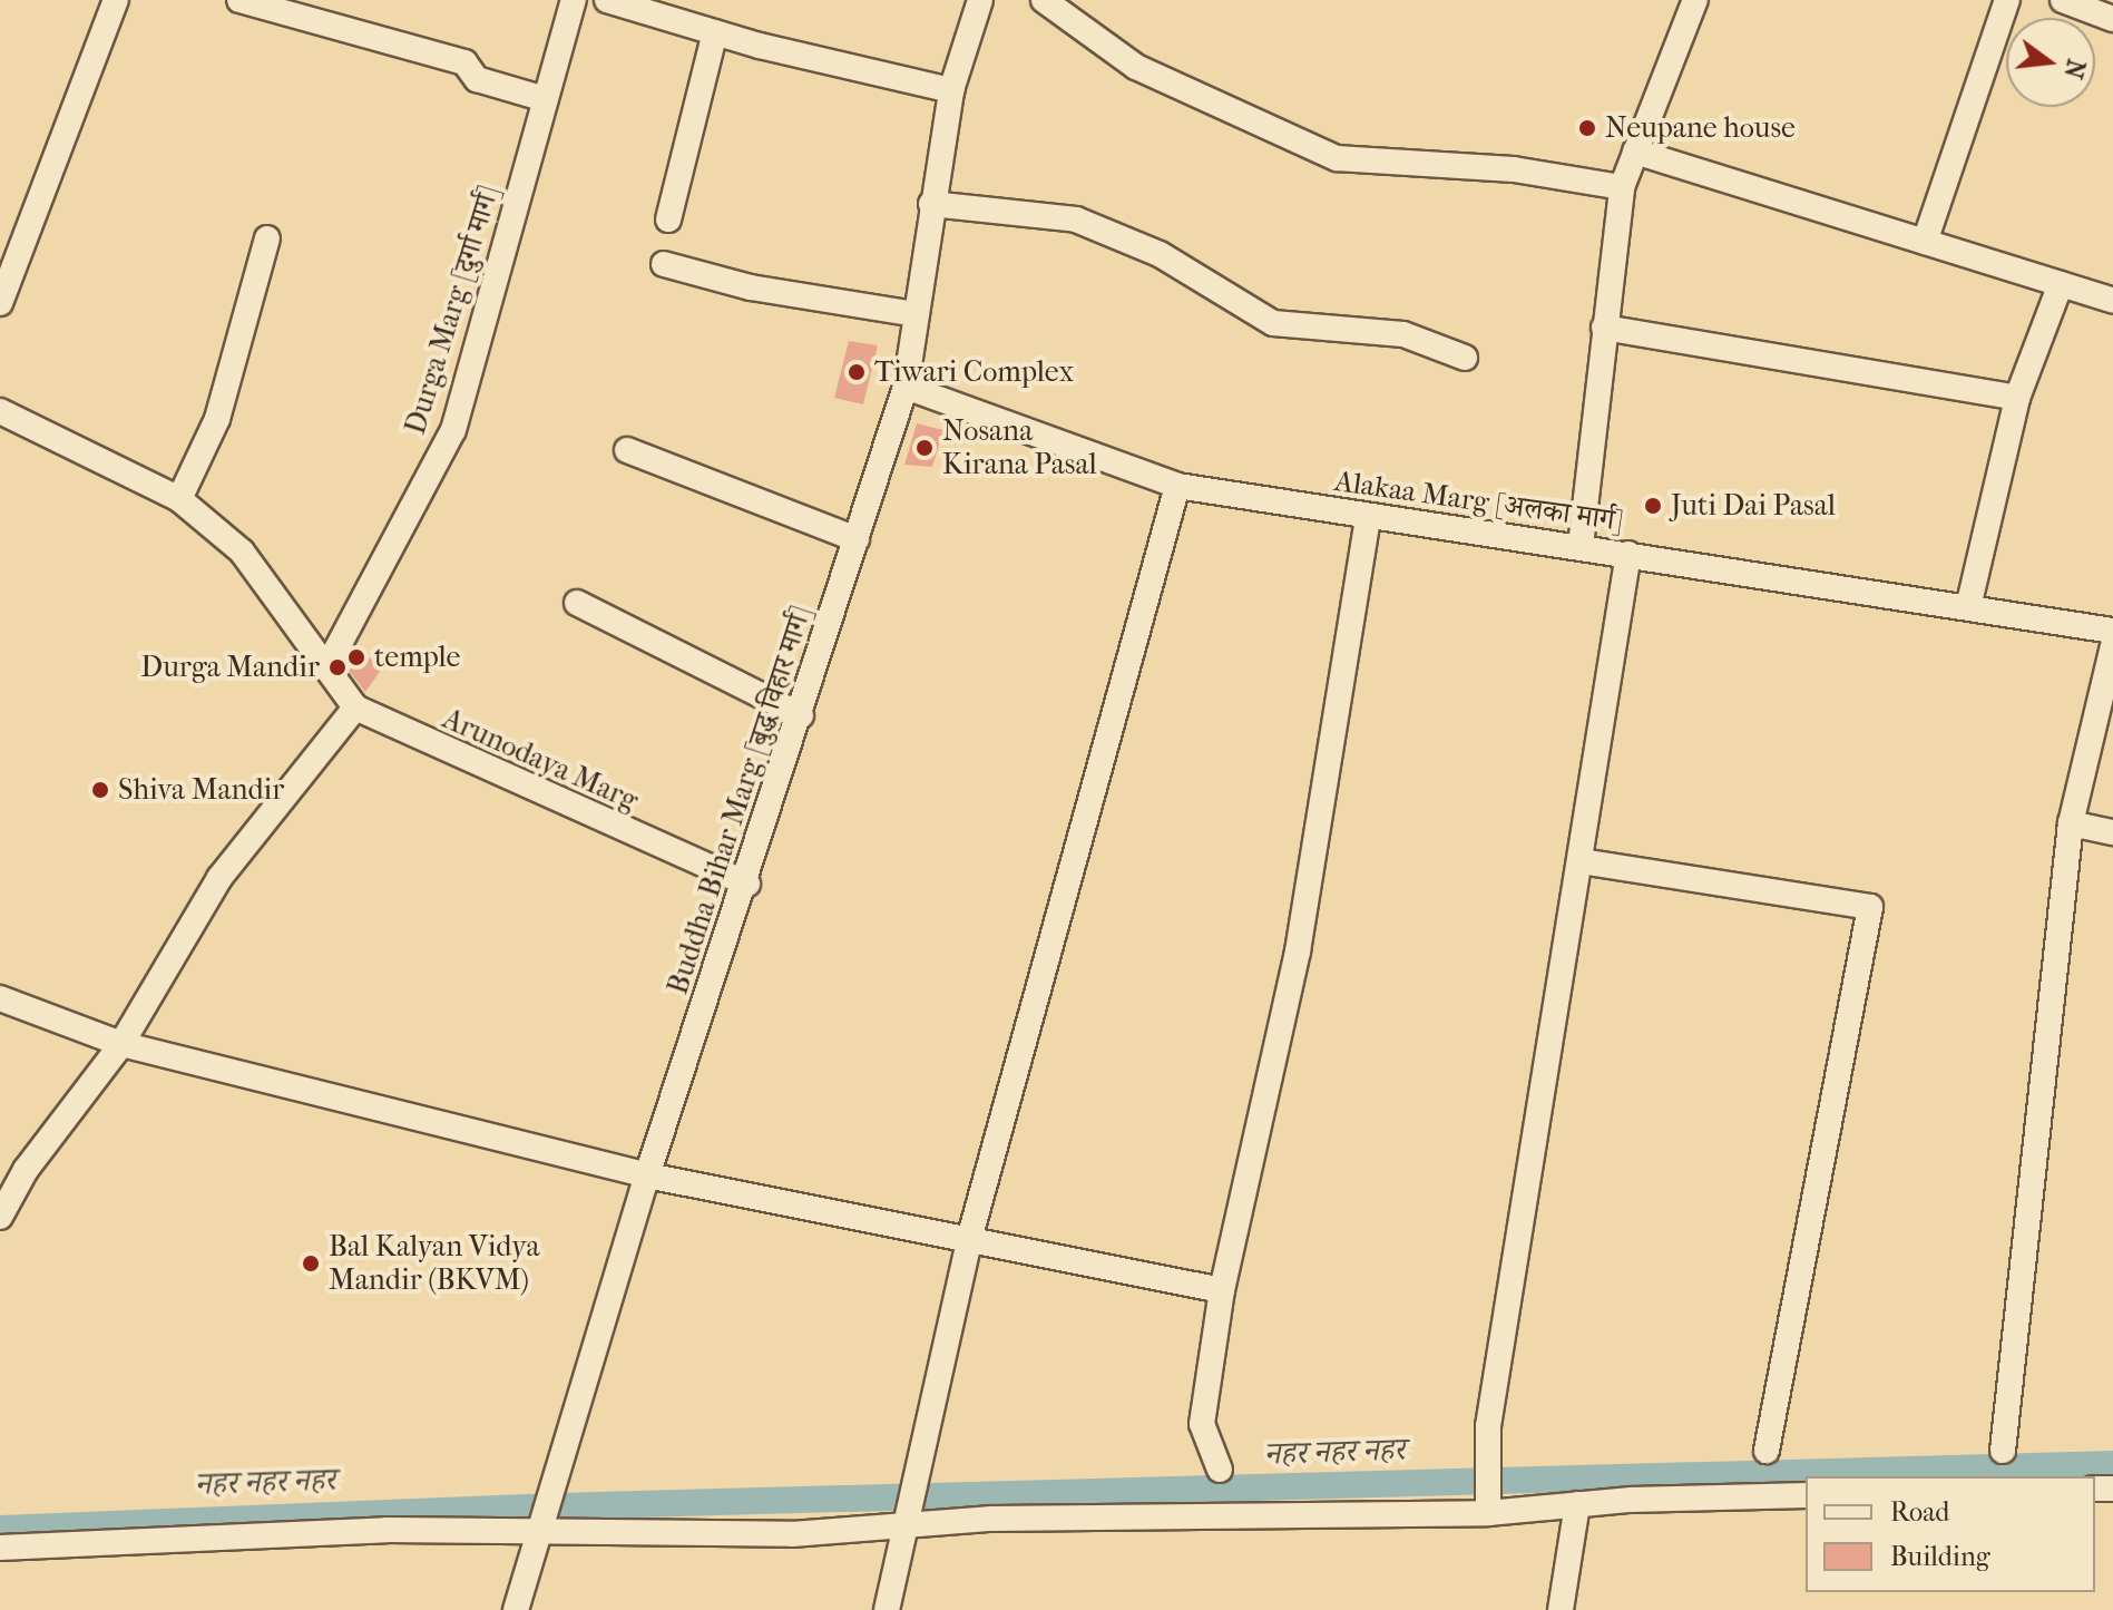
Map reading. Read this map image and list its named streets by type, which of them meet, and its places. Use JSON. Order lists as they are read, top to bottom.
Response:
{
  "streets": {
    "street": [
      "Durga Marg [दुर्गा मार्ग]",
      "Alakaa Marg [अलका मार्ग]",
      "Arunodaya Marg",
      "Buddha Bihar Marg [बुद्ध विहार मार्ग]"
    ]
  },
  "crossings": [
    ["Durga Marg [दुर्गा मार्ग]", "Arunodaya Marg"],
    ["Alakaa Marg [अलका मार्ग]", "Buddha Bihar Marg [बुद्ध विहार मार्ग]"],
    ["Arunodaya Marg", "Buddha Bihar Marg [बुद्ध विहार मार्ग]"]
  ],
  "water": ["नहर नहर नहर"],
  "places": [
    "Neupane house",
    "Tiwari Complex",
    "Nosana Kirana Pasal",
    "Juti Dai Pasal",
    "temple",
    "Durga Mandir",
    "Shiva Mandir",
    "Bal Kalyan Vidya Mandir (BKVM)"
  ],
  "legend": ["Road", "Building"],
  "north": "right"
}
